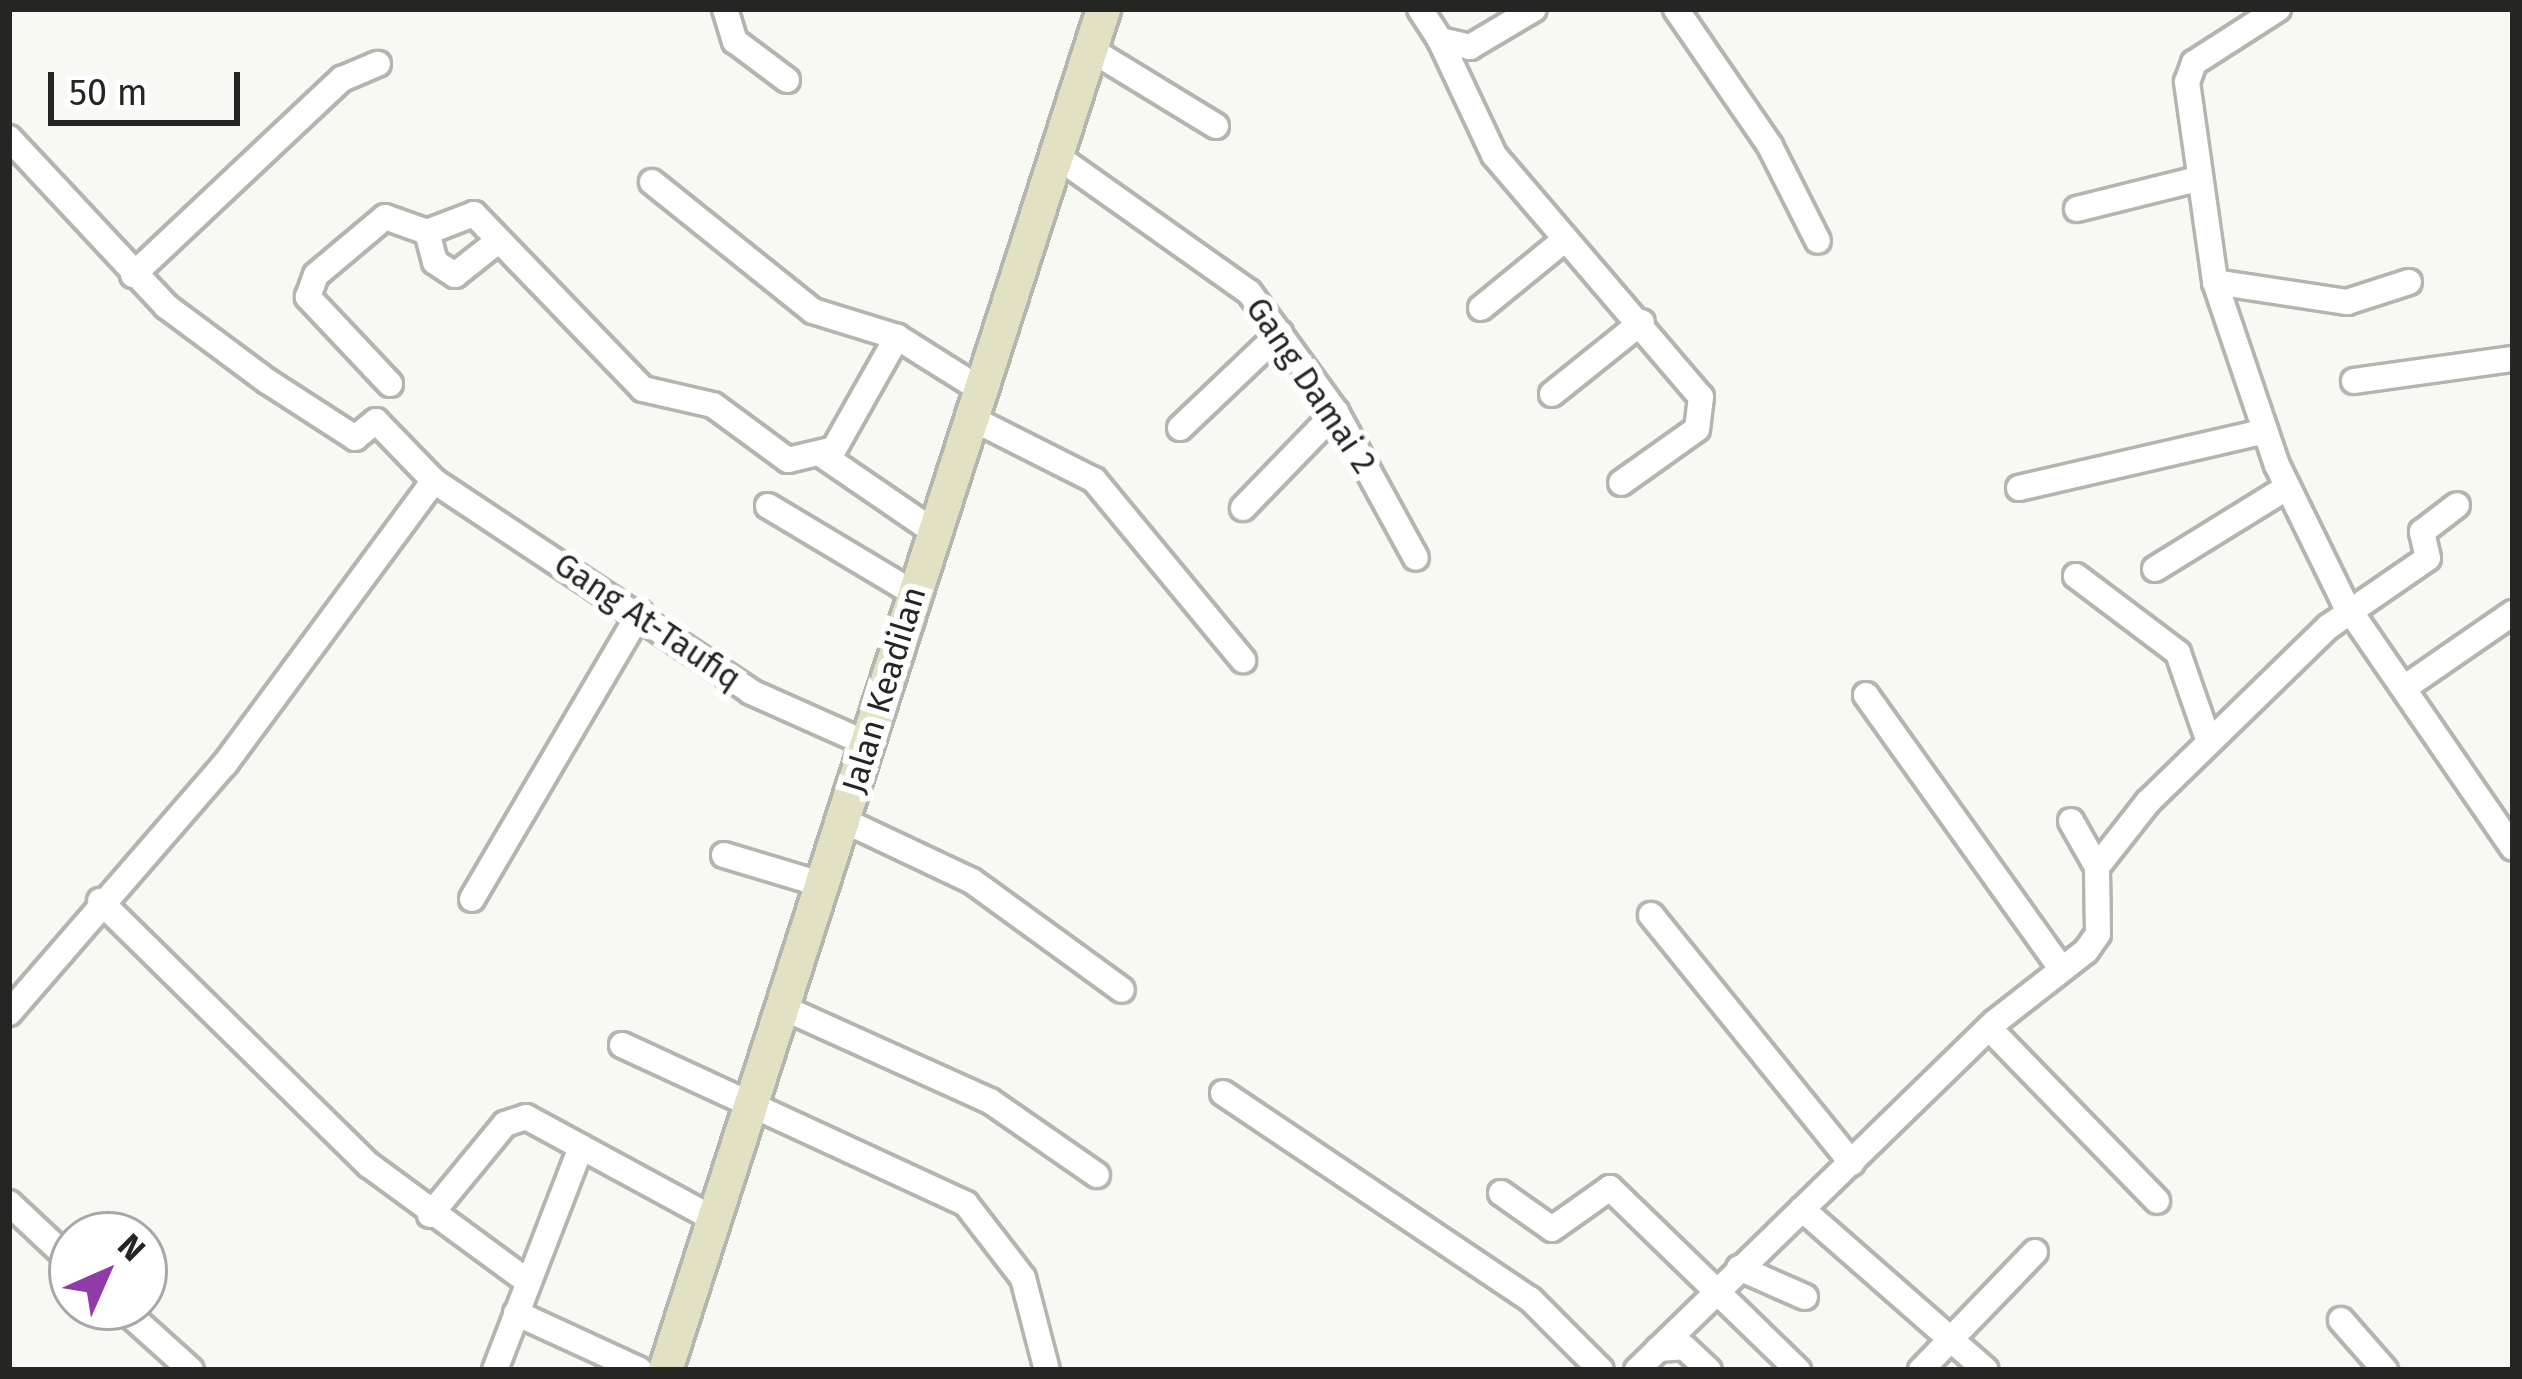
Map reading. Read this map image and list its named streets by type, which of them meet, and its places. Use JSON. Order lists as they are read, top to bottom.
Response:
{
  "streets": {
    "main road": ["Jalan Keadilan"],
    "street": ["Gang Damai 2", "Gang At-Taufiq"]
  },
  "crossings": [
    ["Gang Damai 2", "Jalan Keadilan"],
    ["Gang At-Taufiq", "Jalan Keadilan"]
  ],
  "scale_bar": "50 m",
  "north": "top right"
}
